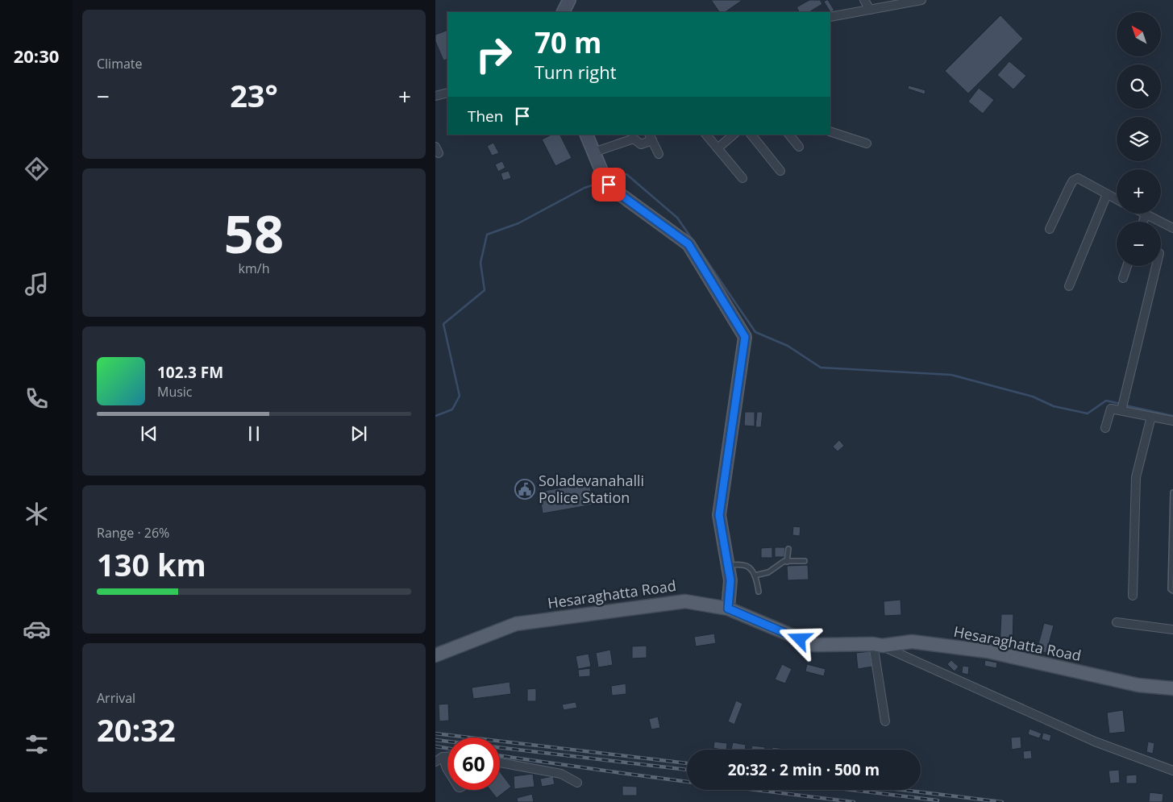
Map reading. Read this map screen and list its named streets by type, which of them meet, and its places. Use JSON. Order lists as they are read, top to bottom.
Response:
{
  "streets": {
    "main road": ["Hesaraghatta Road"]
  },
  "places": {
    "public building": ["Soladevanahalli Police Station"]
  },
  "north": "top left",
  "page": {
    "tabs": "20:30",
    "tile": [
      "Climate",
      ["58", "km/h"],
      ["Range · 26%", "130 km"],
      ["Arrival", "20:32"]
    ],
    "map_buttons": ["+", "−"],
    "turn": ["70 m", "Turn right"],
    "heat": ["−", "23°", "+"],
    "then": "Then",
    "song": ["102.3 FM", "Music"],
    "limit": "60",
    "trip": "20:32 · 2 min · 500 m"
  }
}
